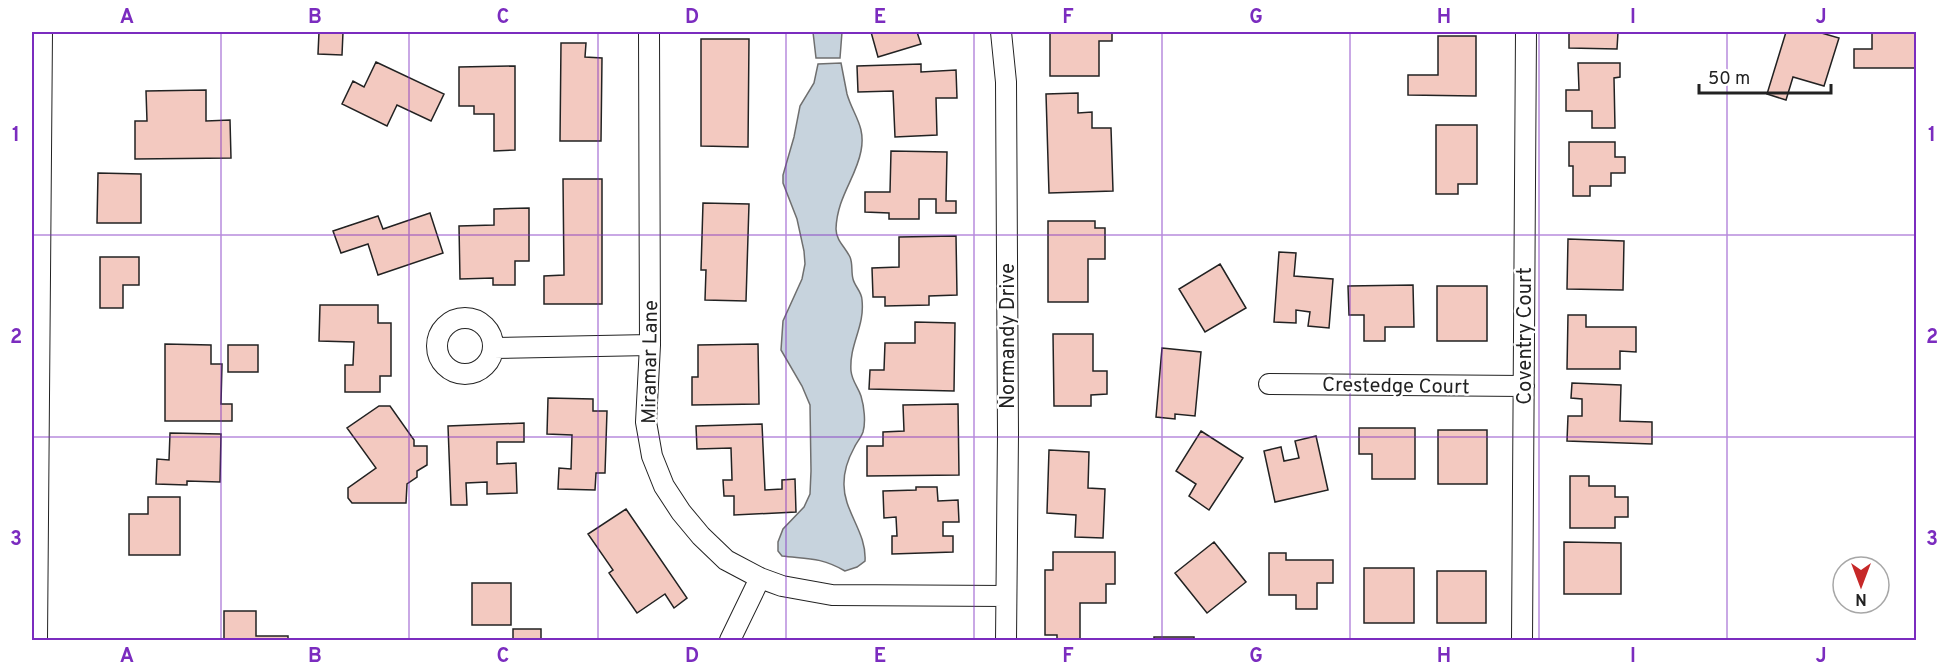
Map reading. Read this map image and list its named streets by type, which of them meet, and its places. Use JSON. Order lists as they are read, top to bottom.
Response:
{
  "streets": {
    "street": [
      "Normandy Drive",
      "Coventry Court",
      "Miramar Lane",
      "Crestedge Court"
    ]
  },
  "crossings": [
    ["Normandy Drive", "Miramar Lane"],
    ["Coventry Court", "Crestedge Court"]
  ],
  "scale_bar": "50 m",
  "north": "bottom",
  "grid": {
    "columns": [
      "A",
      "B",
      "C",
      "D",
      "E",
      "F",
      "G",
      "H",
      "I",
      "J"
    ],
    "rows": ["1", "2", "3"]
  }
}
